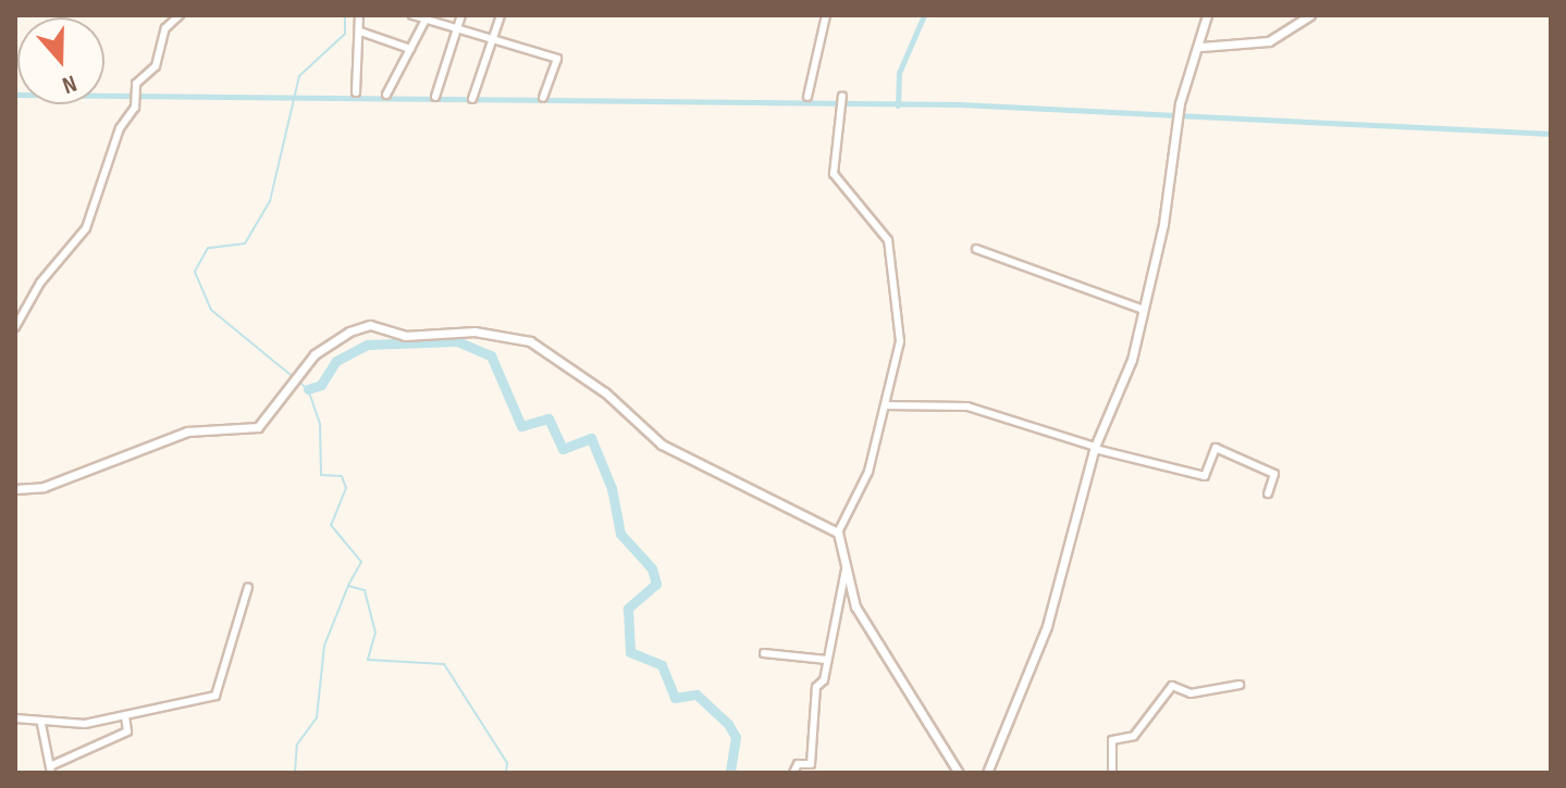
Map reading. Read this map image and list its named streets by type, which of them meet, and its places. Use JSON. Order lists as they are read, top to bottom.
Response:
{
  "north": "bottom"
}
